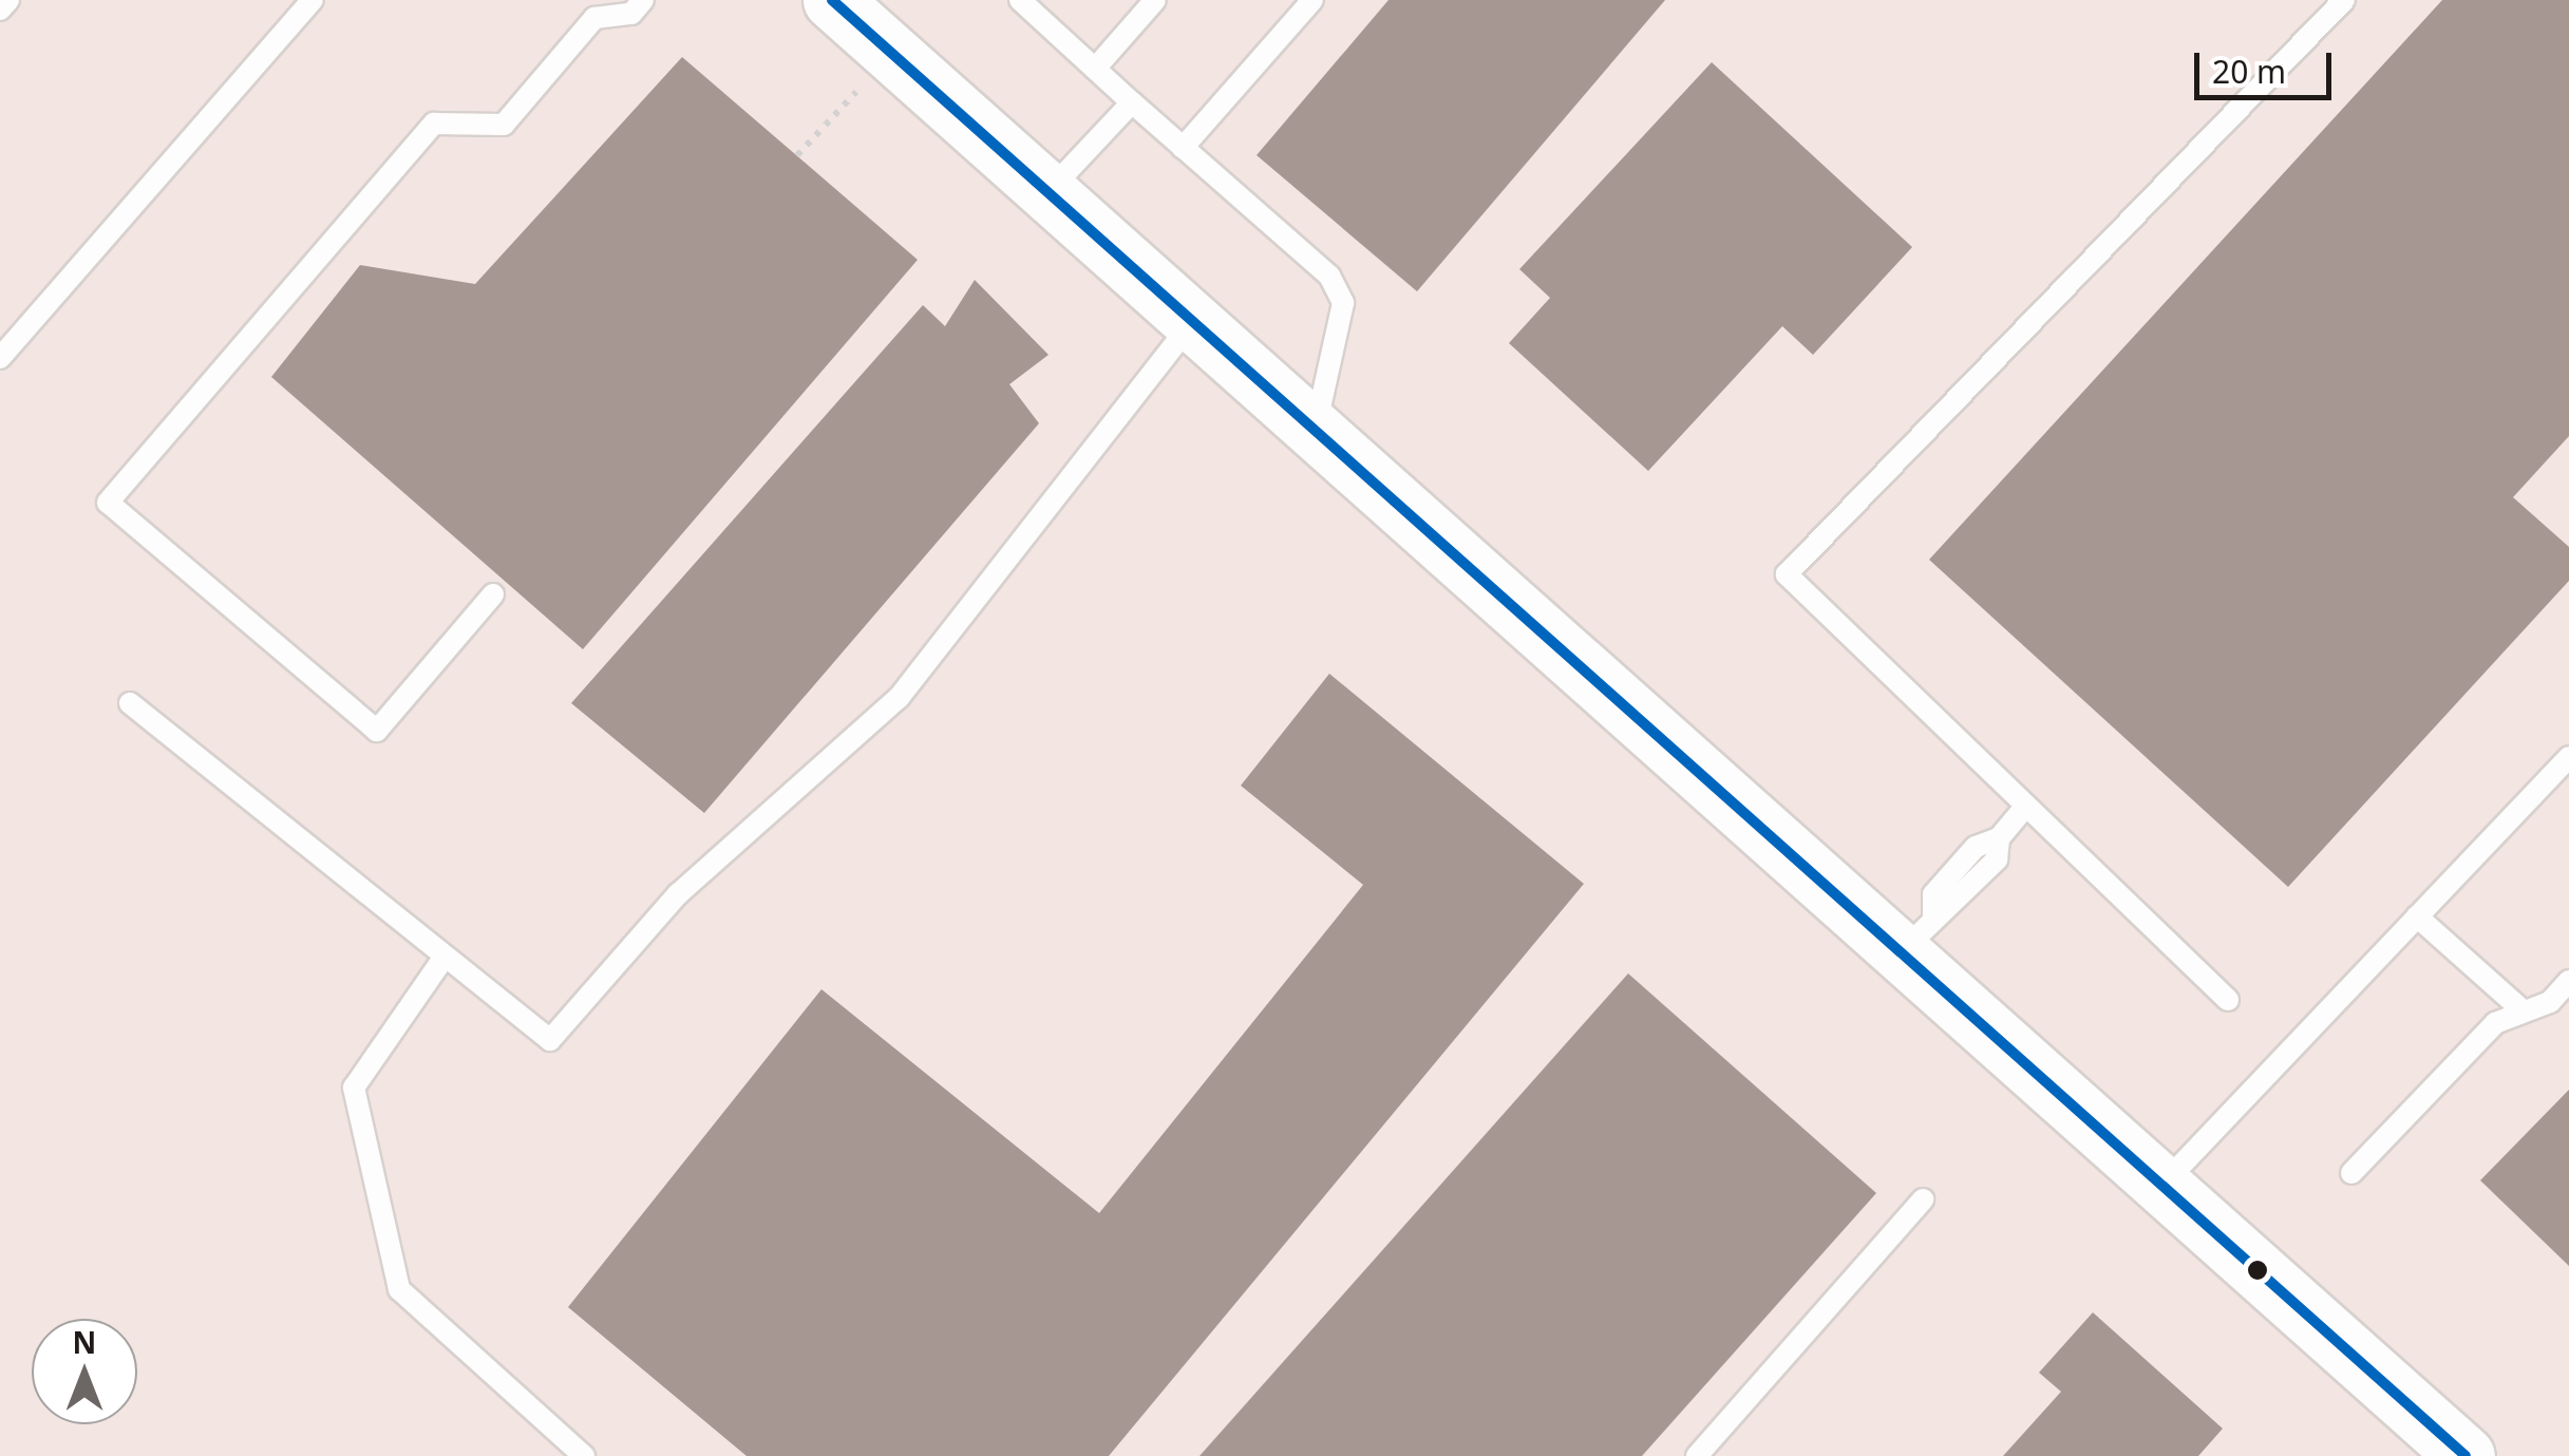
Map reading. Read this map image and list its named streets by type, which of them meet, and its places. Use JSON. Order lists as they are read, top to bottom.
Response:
{
  "scale_bar": "20 m",
  "north": "top"
}
